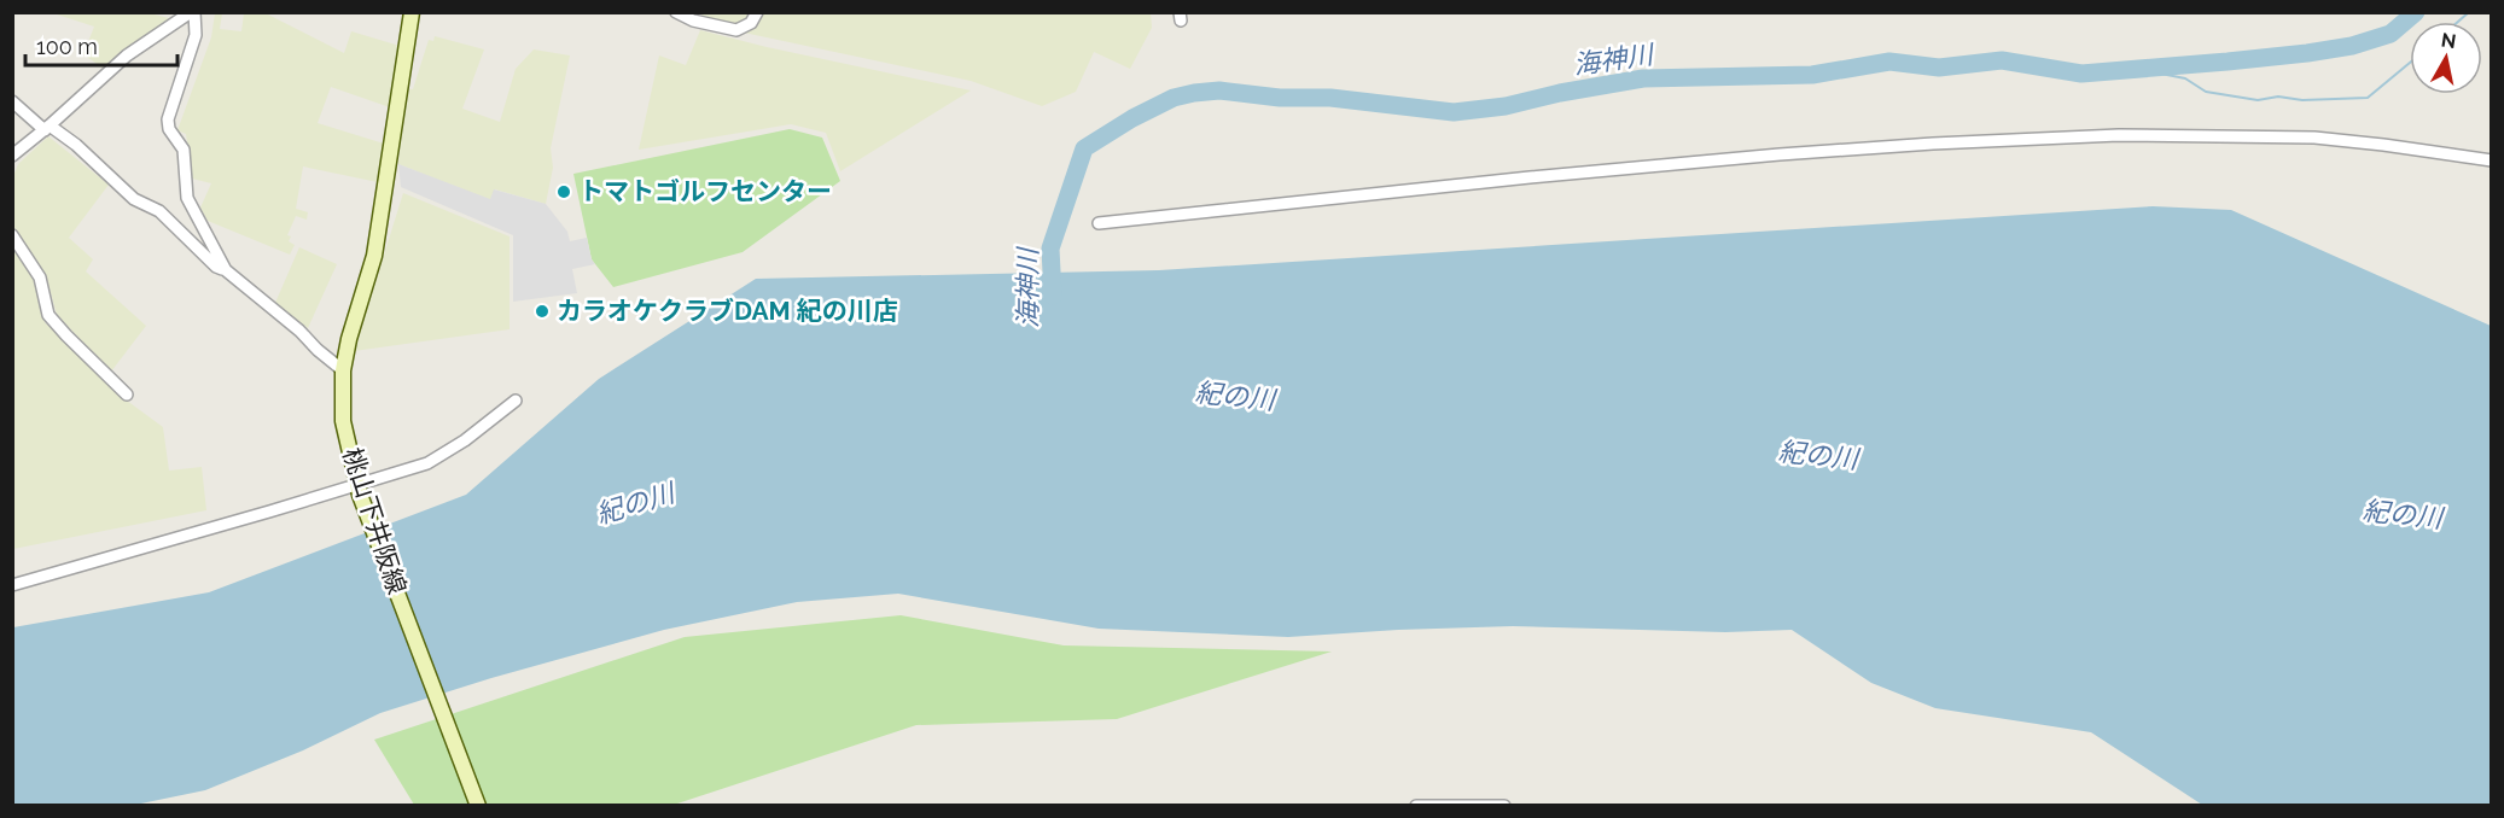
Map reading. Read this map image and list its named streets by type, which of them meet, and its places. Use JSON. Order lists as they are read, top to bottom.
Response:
{
  "streets": {
    "main road": ["桃山下井阪線"]
  },
  "water": ["海神川", "紀の川"],
  "places": ["トマトゴルフセンター", "カラオケクラブDAM 紀の川店"],
  "scale_bar": "100 m",
  "north": "top"
}
